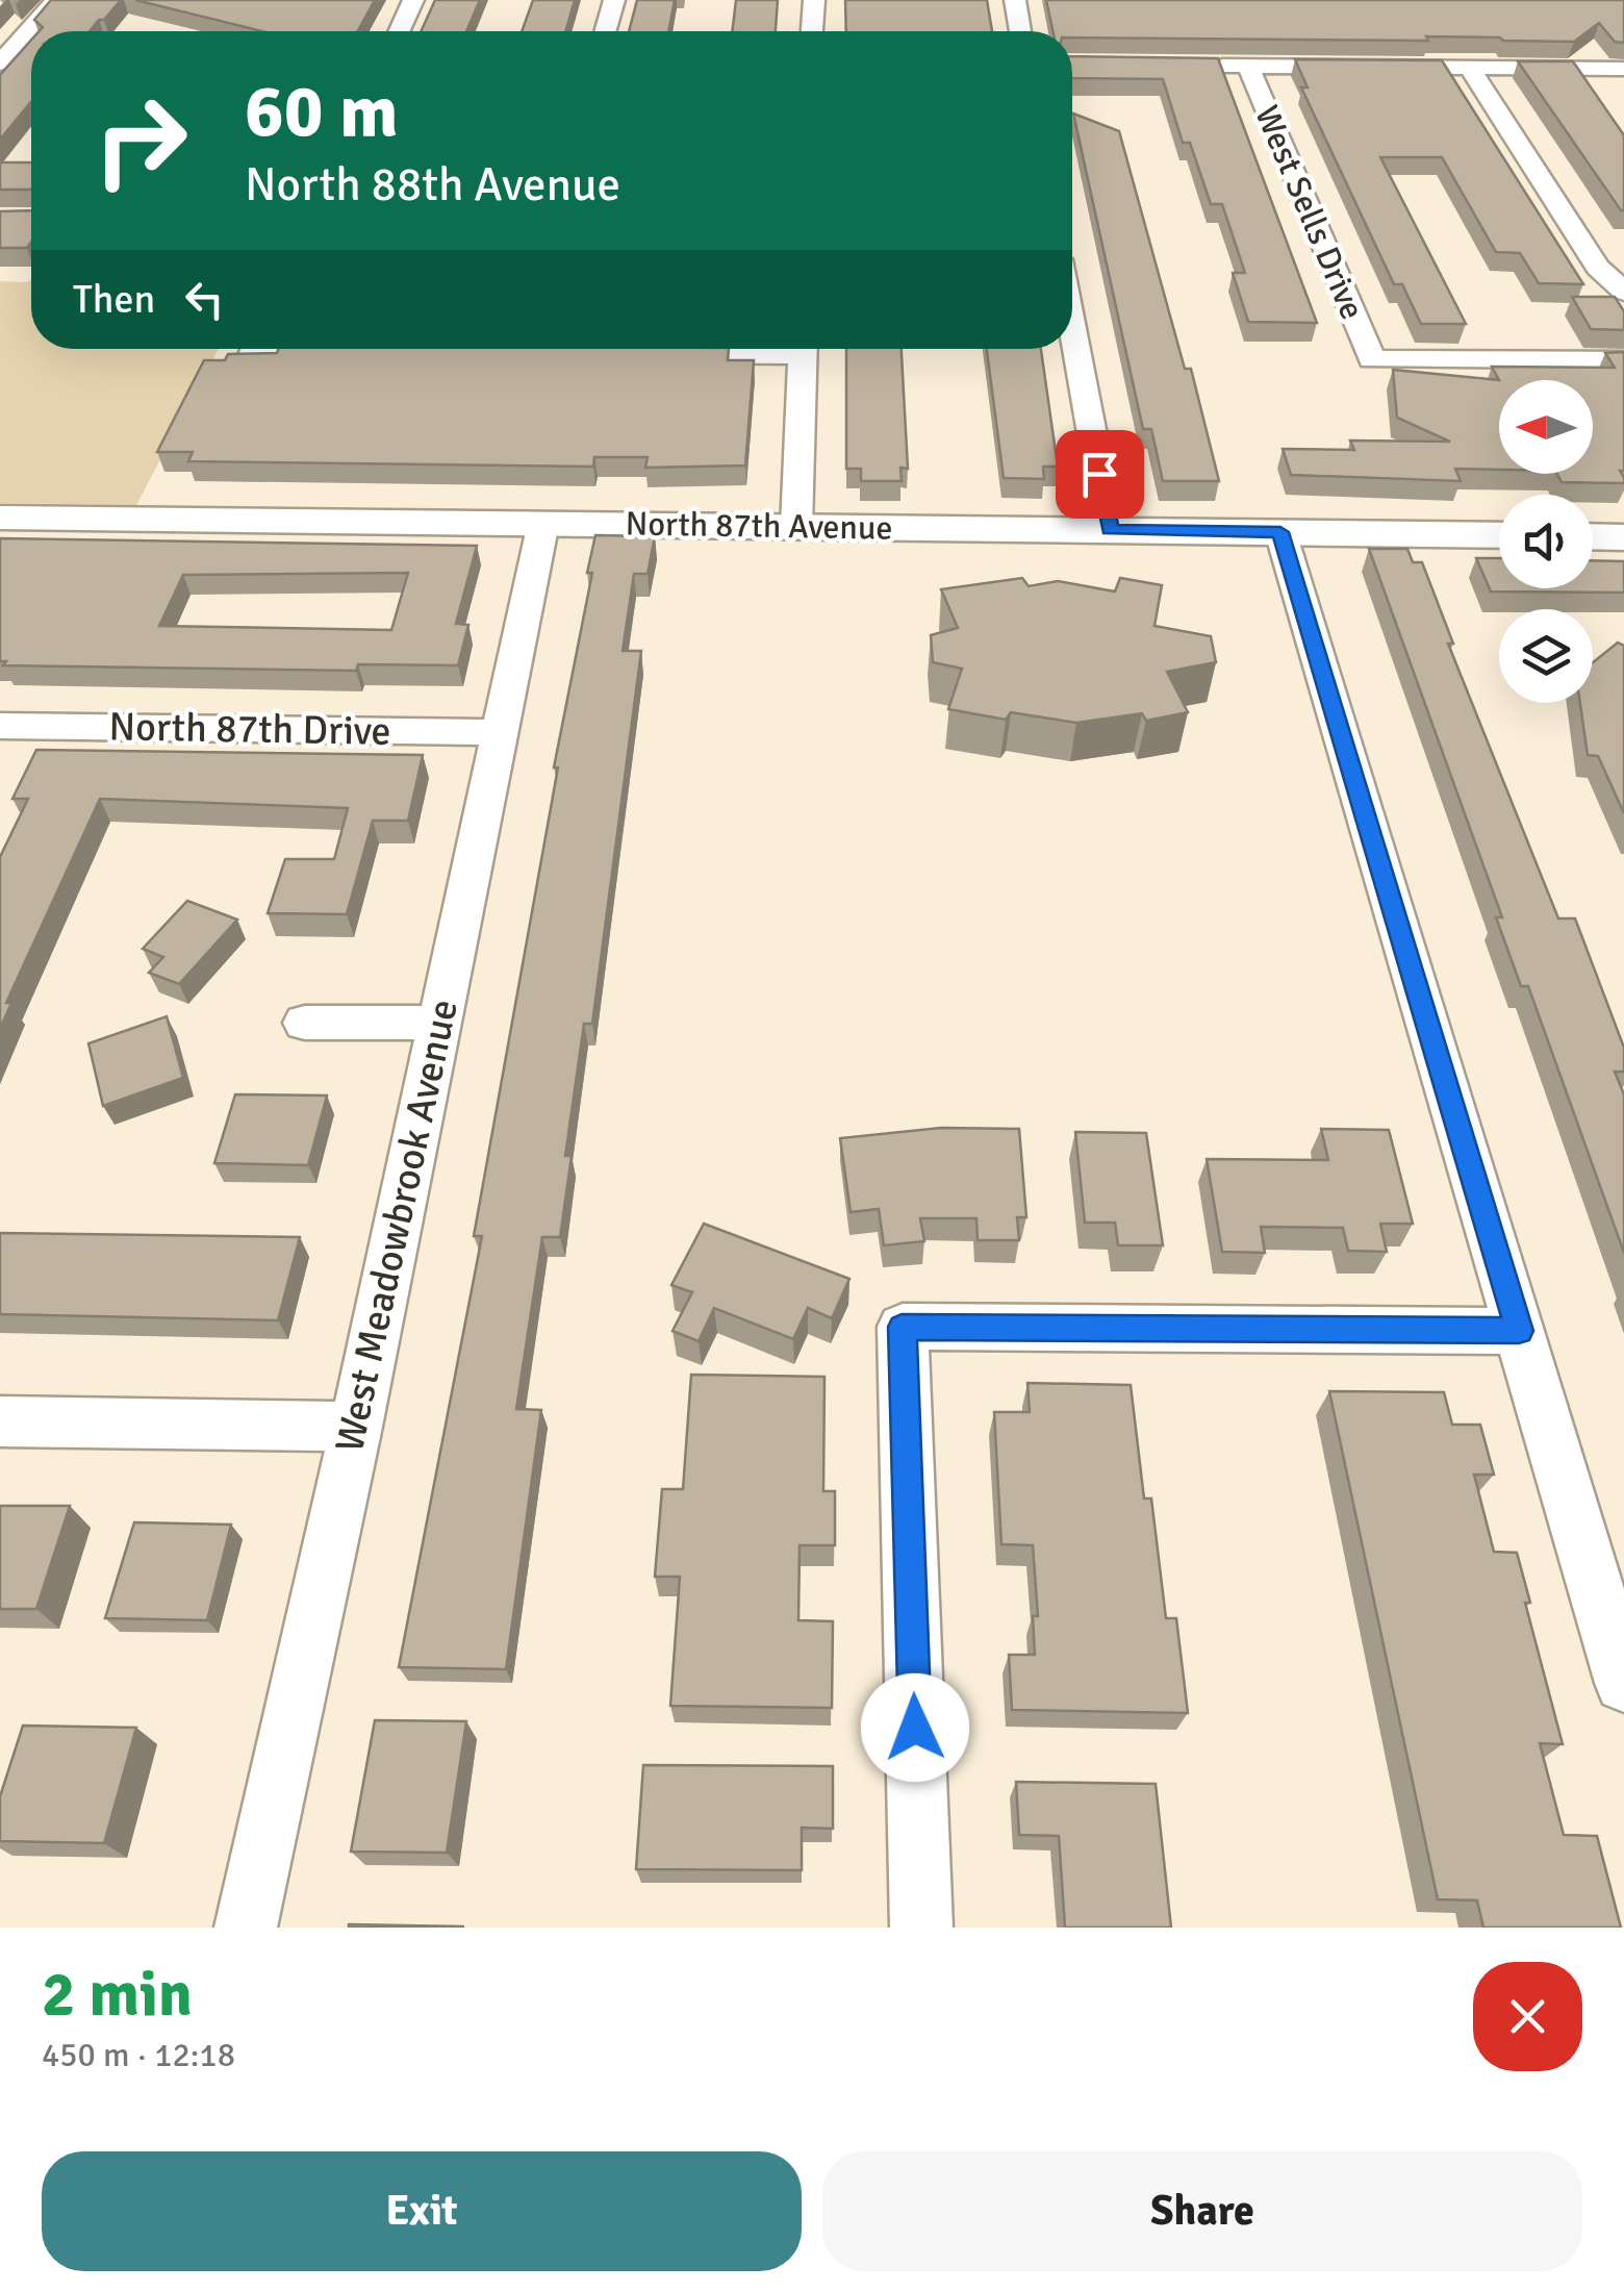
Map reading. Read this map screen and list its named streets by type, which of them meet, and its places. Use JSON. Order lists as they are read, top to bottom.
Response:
{
  "streets": {
    "street": [
      "West Sells Drive",
      "North 87th Avenue",
      "North 87th Drive",
      "West Meadowbrook Avenue"
    ]
  },
  "crossings": [
    ["North 87th Avenue", "West Meadowbrook Avenue"],
    ["North 87th Drive", "West Meadowbrook Avenue"]
  ],
  "north": "left",
  "page": {
    "turn": ["60 m", "North 88th Avenue"],
    "then": "Then",
    "heading": ["2 min", "450 m · 12:18"],
    "buttons": ["Exit", "Share"]
  }
}
